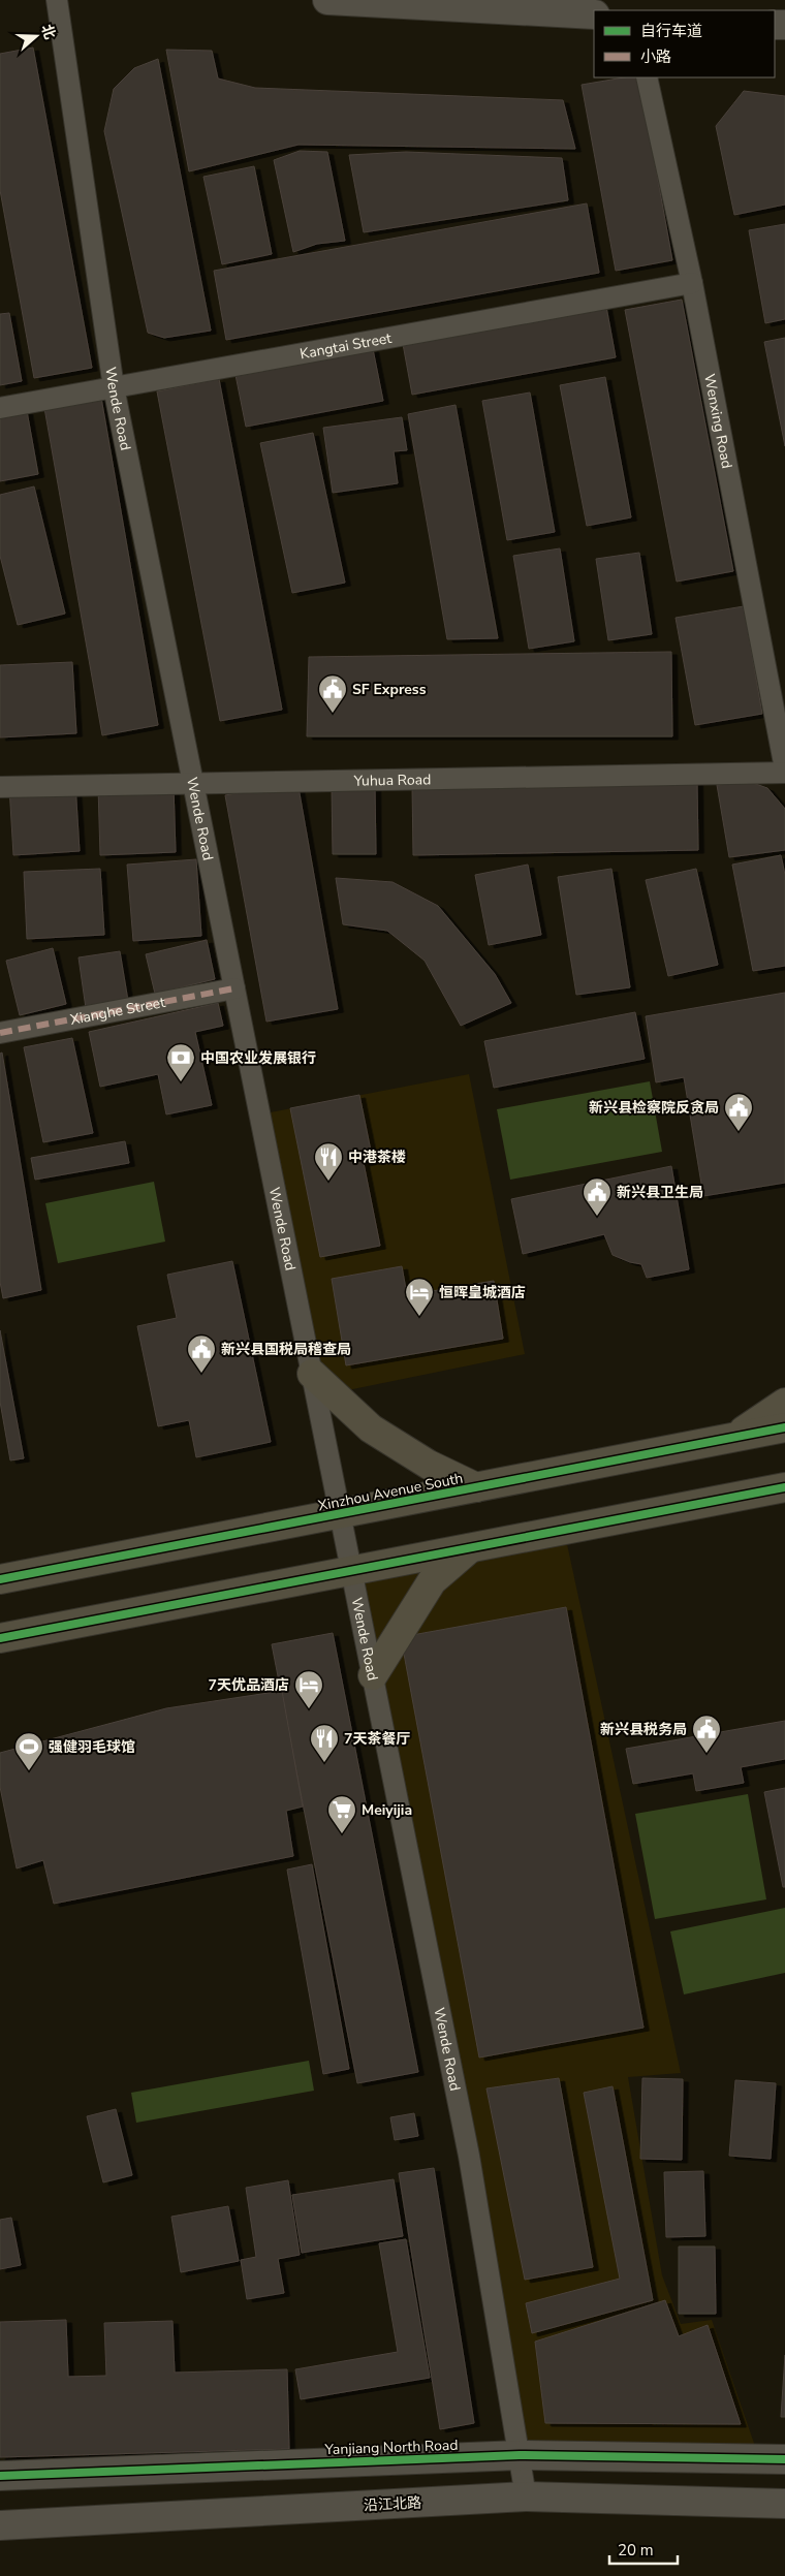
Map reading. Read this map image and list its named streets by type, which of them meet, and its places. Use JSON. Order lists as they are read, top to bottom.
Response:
{
  "streets": {
    "main road": ["Xinzhou Avenue South", "Yanjiang North Road", "沿江北路"],
    "street": [
      "Kangtai Street",
      "Wende Road",
      "Wenxing Road",
      "Yuhua Road",
      "Xianghe Street"
    ]
  },
  "crossings": [
    ["Kangtai Street", "Wende Road"],
    ["Kangtai Street", "Wenxing Road"],
    ["Wende Road", "Yuhua Road"],
    ["Wende Road", "Xianghe Street"],
    ["Wende Road", "Xinzhou Avenue South"],
    ["Wende Road", "Yanjiang North Road"],
    ["Wende Road", "沿江北路"]
  ],
  "places": {
    "public building": [
      "SF Express",
      "新兴县检察院反贪局",
      "新兴县卫生局",
      "新兴县国税局稽查局",
      "新兴县税务局"
    ],
    "bank": ["中国农业发展银行"],
    "restaurant": ["中港茶楼", "7天茶餐厅"],
    "hotel": ["恒晖皇城酒店", "7天优品酒店"],
    "sports": ["强健羽毛球馆"],
    "supermarket": ["Meiyijia"]
  },
  "legend": ["自行车道", "小路"],
  "scale_bar": "20 m",
  "north": "right"
}
